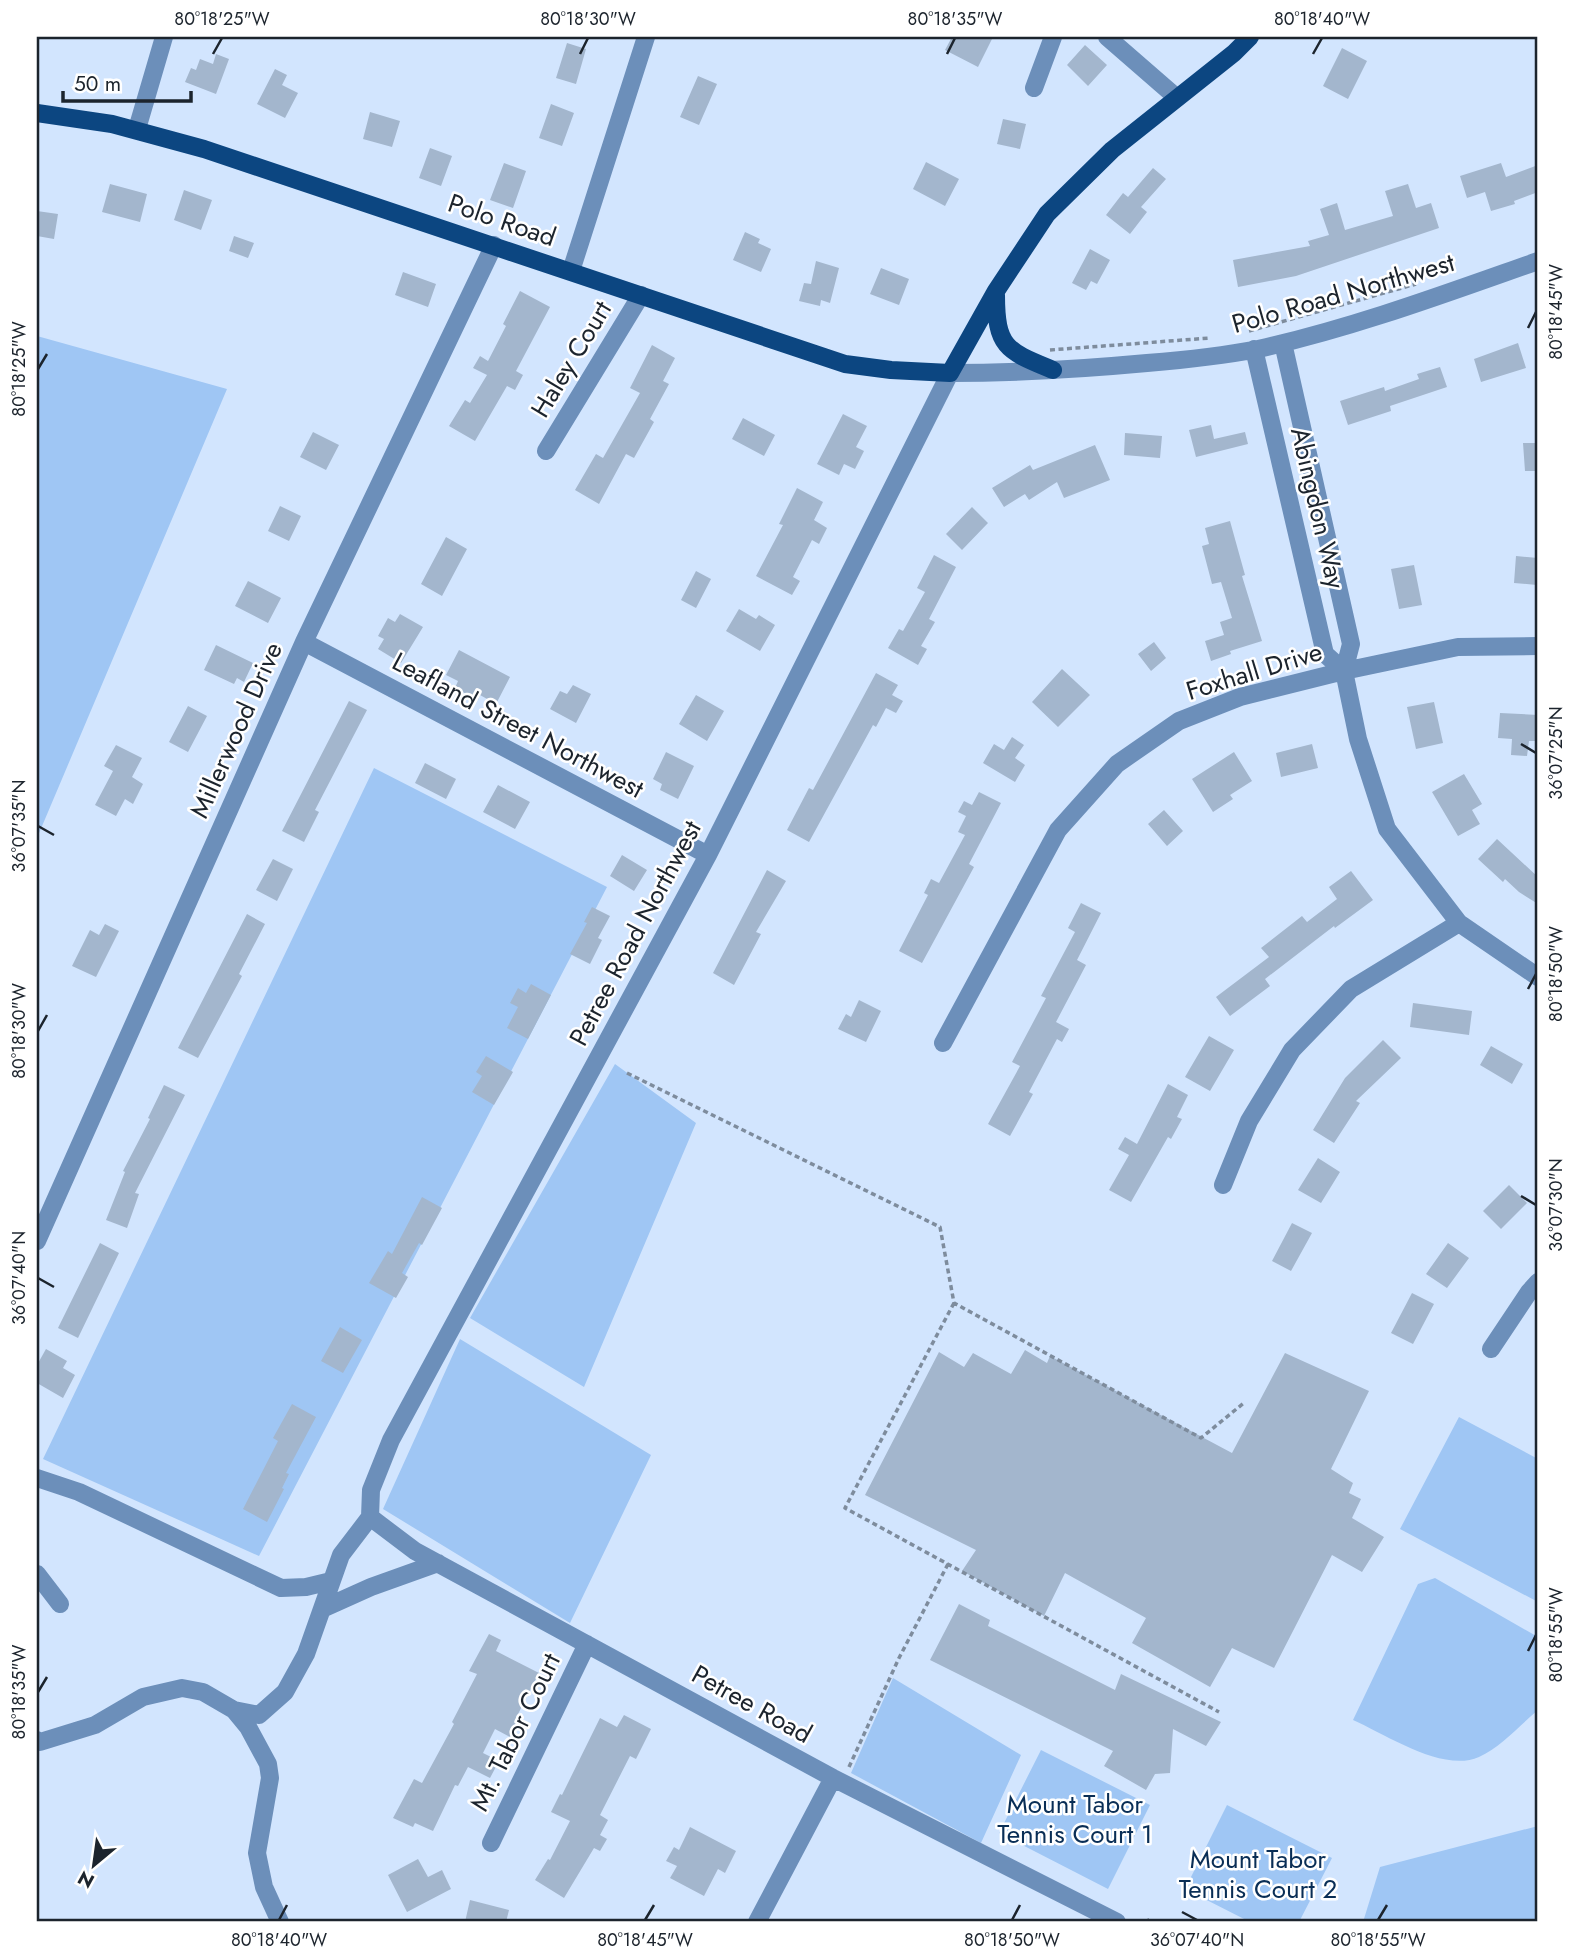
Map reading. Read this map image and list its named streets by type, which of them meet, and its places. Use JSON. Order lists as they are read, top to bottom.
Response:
{
  "streets": {
    "main road": ["Polo Road"],
    "street": [
      "Polo Road Northwest",
      "Haley Court",
      "Abingdon Way",
      "Foxhall Drive",
      "Leafland Street Northwest",
      "Millerwood Drive",
      "Petree Road Northwest",
      "Petree Road",
      "Mt. Tabor Court"
    ]
  },
  "crossings": [
    ["Polo Road", "Polo Road Northwest"],
    ["Polo Road", "Haley Court"],
    ["Polo Road", "Millerwood Drive"],
    ["Polo Road", "Petree Road Northwest"],
    ["Polo Road Northwest", "Abingdon Way"],
    ["Polo Road Northwest", "Petree Road Northwest"],
    ["Abingdon Way", "Foxhall Drive"],
    ["Leafland Street Northwest", "Millerwood Drive"],
    ["Leafland Street Northwest", "Petree Road Northwest"],
    ["Petree Road Northwest", "Petree Road"],
    ["Petree Road", "Mt. Tabor Court"]
  ],
  "parks": ["Mount Tabor Tennis Court 1", "Mount Tabor Tennis Court 2"],
  "scale_bar": "50 m",
  "north": "bottom left",
  "coordinates": [
    "80°18'25\"W",
    "80°18'30\"W",
    "80°18'35\"W",
    "80°18'40\"W",
    "80°18'45\"W",
    "36°07'25\"N",
    "36°07'35\"N",
    "80°18'50\"W",
    "36°07'30\"N",
    "36°07'40\"N",
    "80°18'55\"W"
  ]
}
